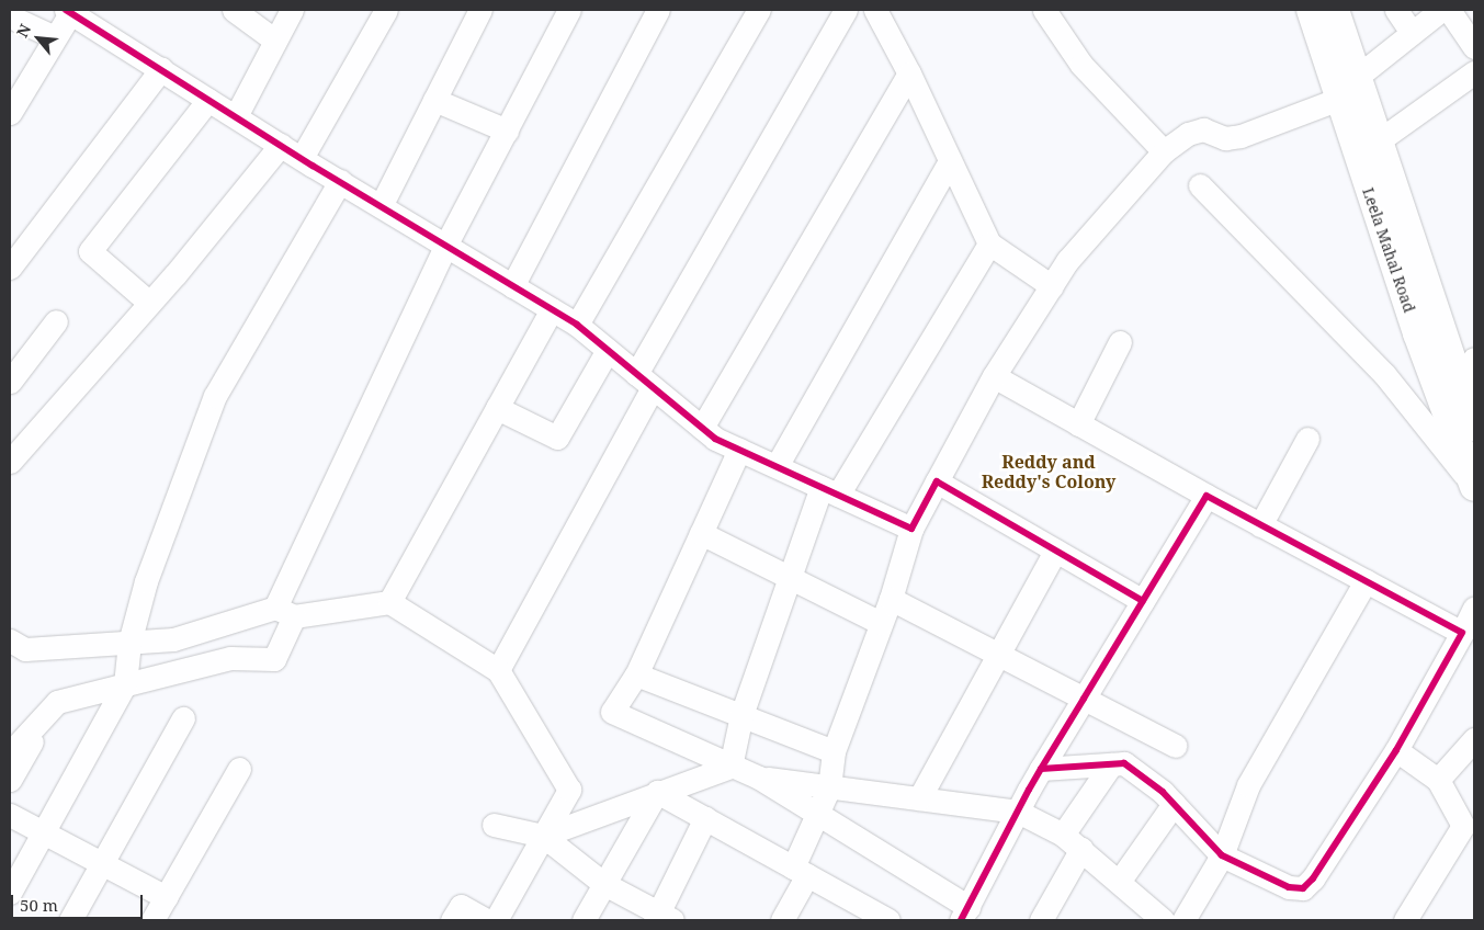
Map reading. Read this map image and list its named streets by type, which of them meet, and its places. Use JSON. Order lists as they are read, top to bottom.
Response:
{
  "streets": {
    "main road": ["Leela Mahal Road"]
  },
  "districts": ["Reddy and Reddy's Colony"],
  "scale_bar": "50 m",
  "north": "top left"
}
